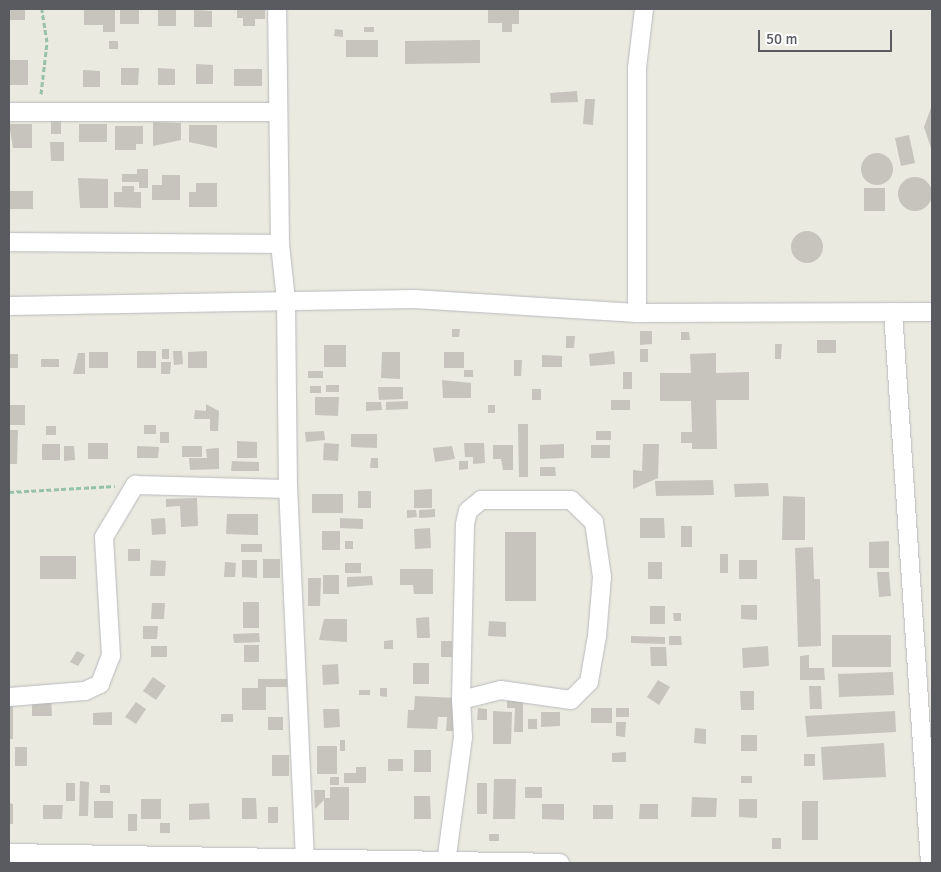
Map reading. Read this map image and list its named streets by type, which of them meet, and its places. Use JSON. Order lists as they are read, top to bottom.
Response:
{
  "scale_bar": "50 m"
}
